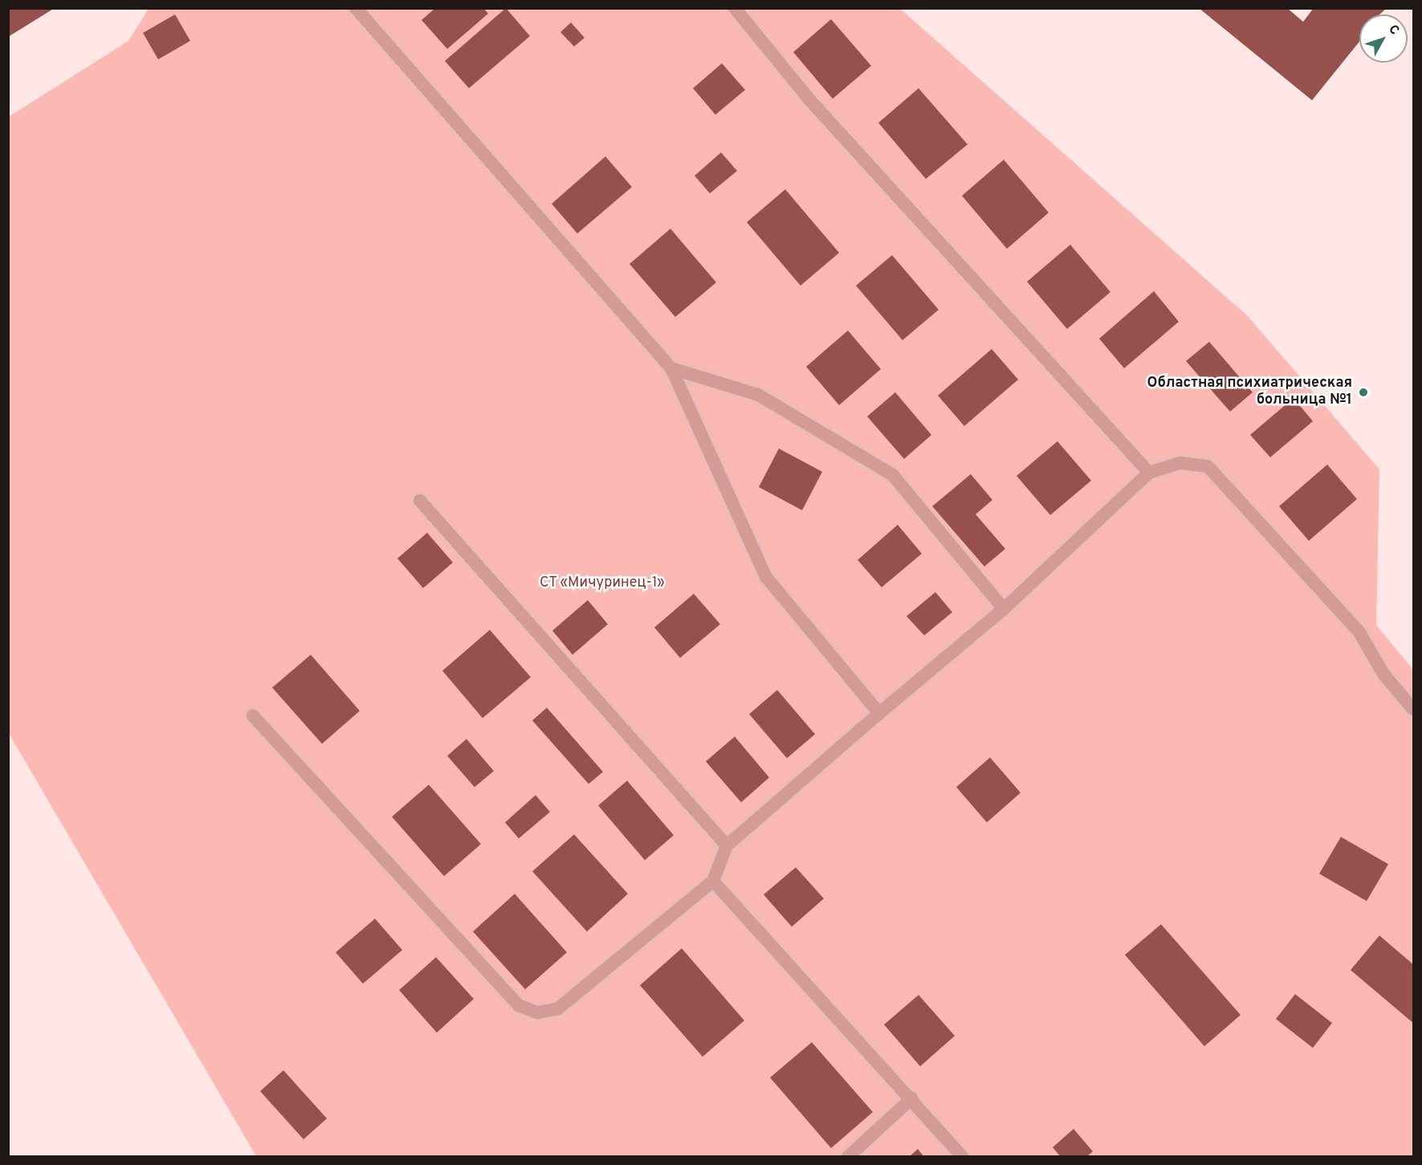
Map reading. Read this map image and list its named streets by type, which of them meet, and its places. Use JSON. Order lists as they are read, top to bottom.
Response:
{
  "parks": ["СТ «Мичуринец-1»"],
  "places": ["Областная психиатрическая больница №1"],
  "north": "top right"
}
